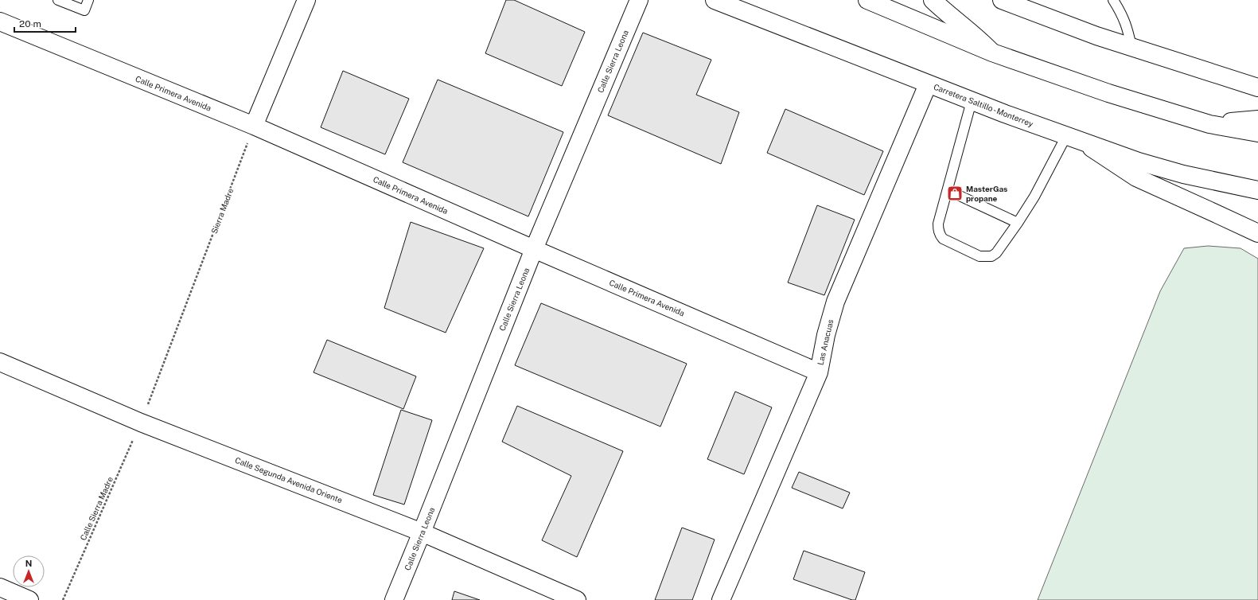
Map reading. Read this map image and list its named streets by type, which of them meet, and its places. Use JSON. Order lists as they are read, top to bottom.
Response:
{
  "streets": {
    "street": [
      "Calle Sierra Leona",
      "Calle Primera Avenida",
      "Carretera Saltillo - Monterrey",
      "Las Anacuas",
      "Calle Segunda Avenida Oriente"
    ],
    "path": ["Sierra Madre", "Calle Sierra Madre"]
  },
  "crossings": [
    ["Calle Sierra Leona", "Calle Primera Avenida"],
    ["Calle Sierra Leona", "Calle Segunda Avenida Oriente"],
    ["Calle Primera Avenida", "Sierra Madre"],
    ["Calle Primera Avenida", "Las Anacuas"],
    ["Carretera Saltillo - Monterrey", "Las Anacuas"],
    ["Sierra Madre", "Calle Segunda Avenida Oriente"],
    ["Sierra Madre", "Calle Sierra Madre"],
    ["Calle Segunda Avenida Oriente", "Calle Sierra Madre"]
  ],
  "places": {
    "shop": ["MasterGas propane"]
  },
  "scale_bar": "20 m",
  "north": "top"
}
